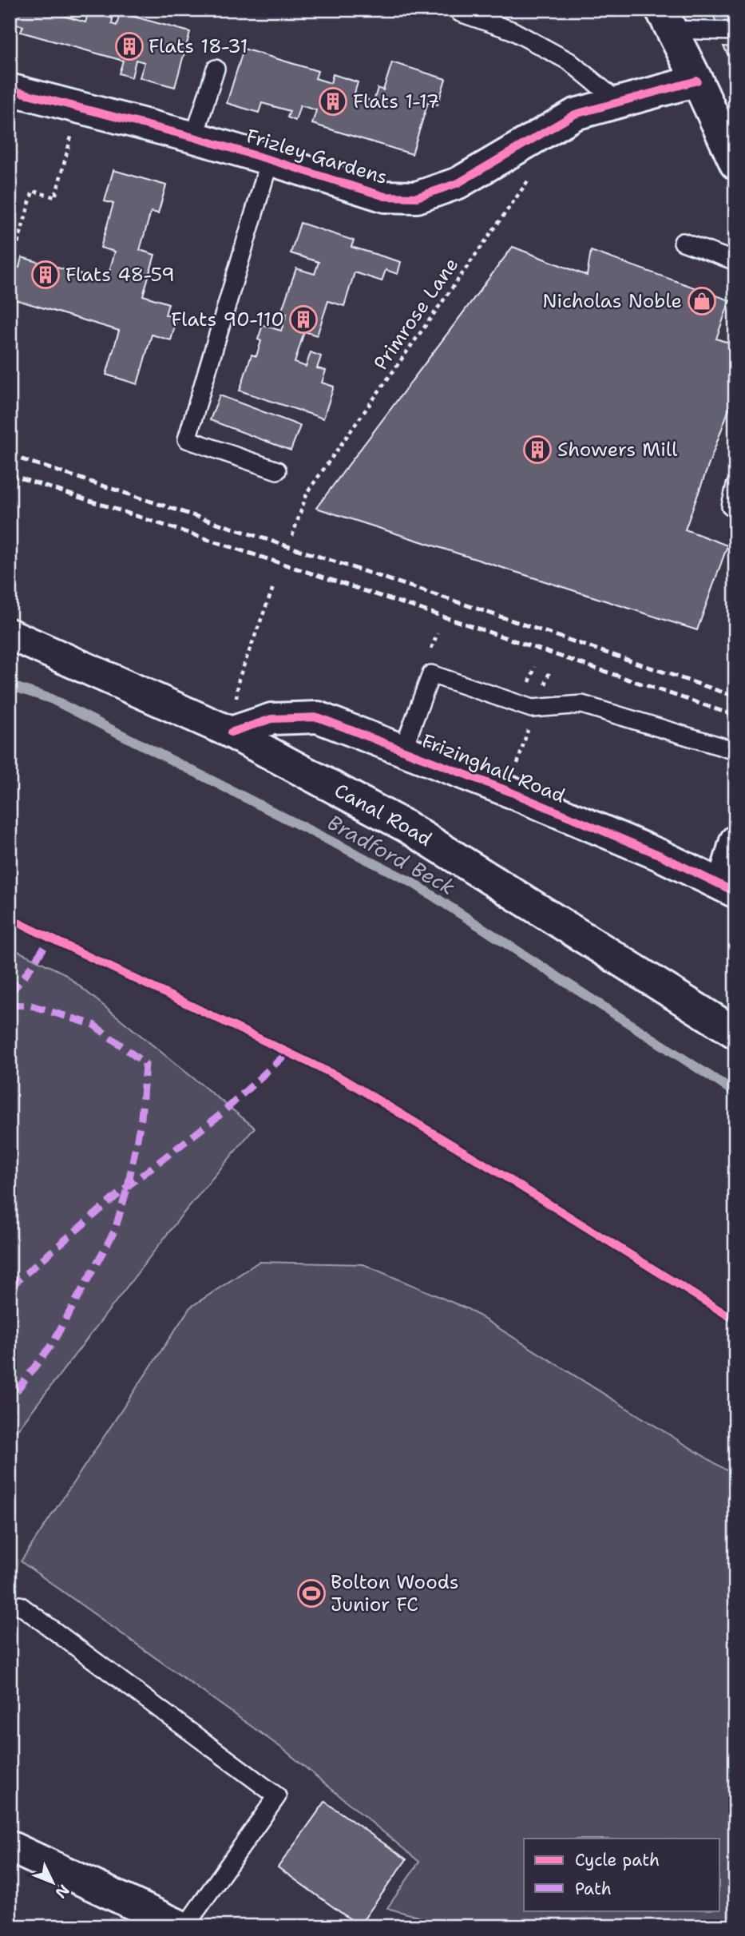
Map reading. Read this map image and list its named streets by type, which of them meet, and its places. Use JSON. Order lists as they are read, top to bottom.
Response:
{
  "streets": {
    "street": ["Frizley Gardens", "Frizinghall Road", "Canal Road"],
    "path": ["Primrose Lane"]
  },
  "crossings": [
    ["Frizinghall Road", "Canal Road"]
  ],
  "water": ["Bradford Beck"],
  "places": {
    "building": [
      "Flats 18-31",
      "Flats 1-17",
      "Flats 48-59",
      "Flats 90-110",
      "Showers Mill"
    ],
    "shop": ["Nicholas Noble"],
    "sports": ["Bolton Woods Junior FC"]
  },
  "legend": ["Cycle path", "Path"],
  "north": "bottom right"
}
